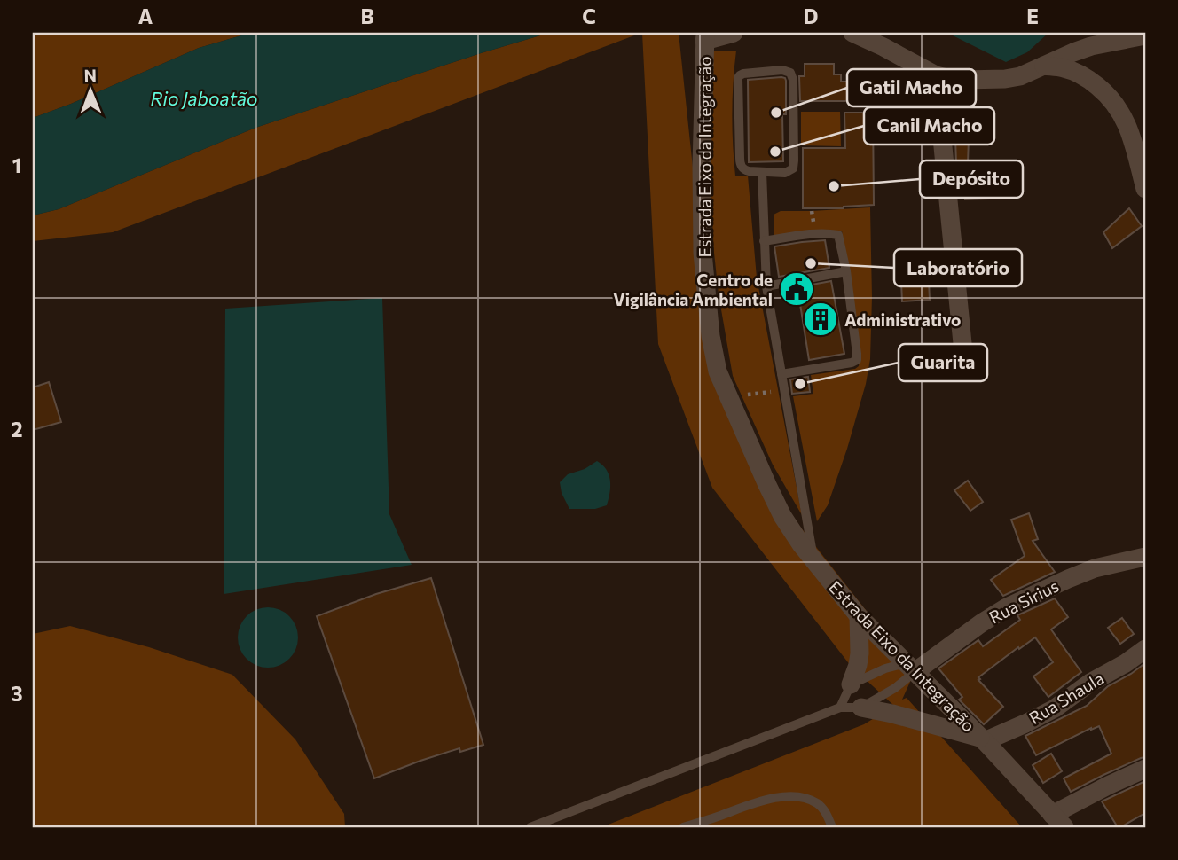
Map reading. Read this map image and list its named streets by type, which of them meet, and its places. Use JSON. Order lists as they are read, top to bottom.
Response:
{
  "streets": {
    "street": ["Estrada Eixo da Integração", "Rua Sirius", "Rua Shaula"]
  },
  "crossings": [
    ["Estrada Eixo da Integração", "Rua Sirius"],
    ["Estrada Eixo da Integração", "Rua Shaula"]
  ],
  "water": ["Rio Jaboatão"],
  "places": {
    "other": [
      "Gatil Macho",
      "Canil Macho",
      "Depósito",
      "Laboratório",
      "Guarita"
    ],
    "public building": ["Centro de Vigilância Ambiental"],
    "building": ["Administrativo"]
  },
  "north": "top",
  "grid": {
    "columns": [
      "A",
      "B",
      "C",
      "D",
      "E"
    ],
    "rows": ["1", "2", "3"]
  }
}
